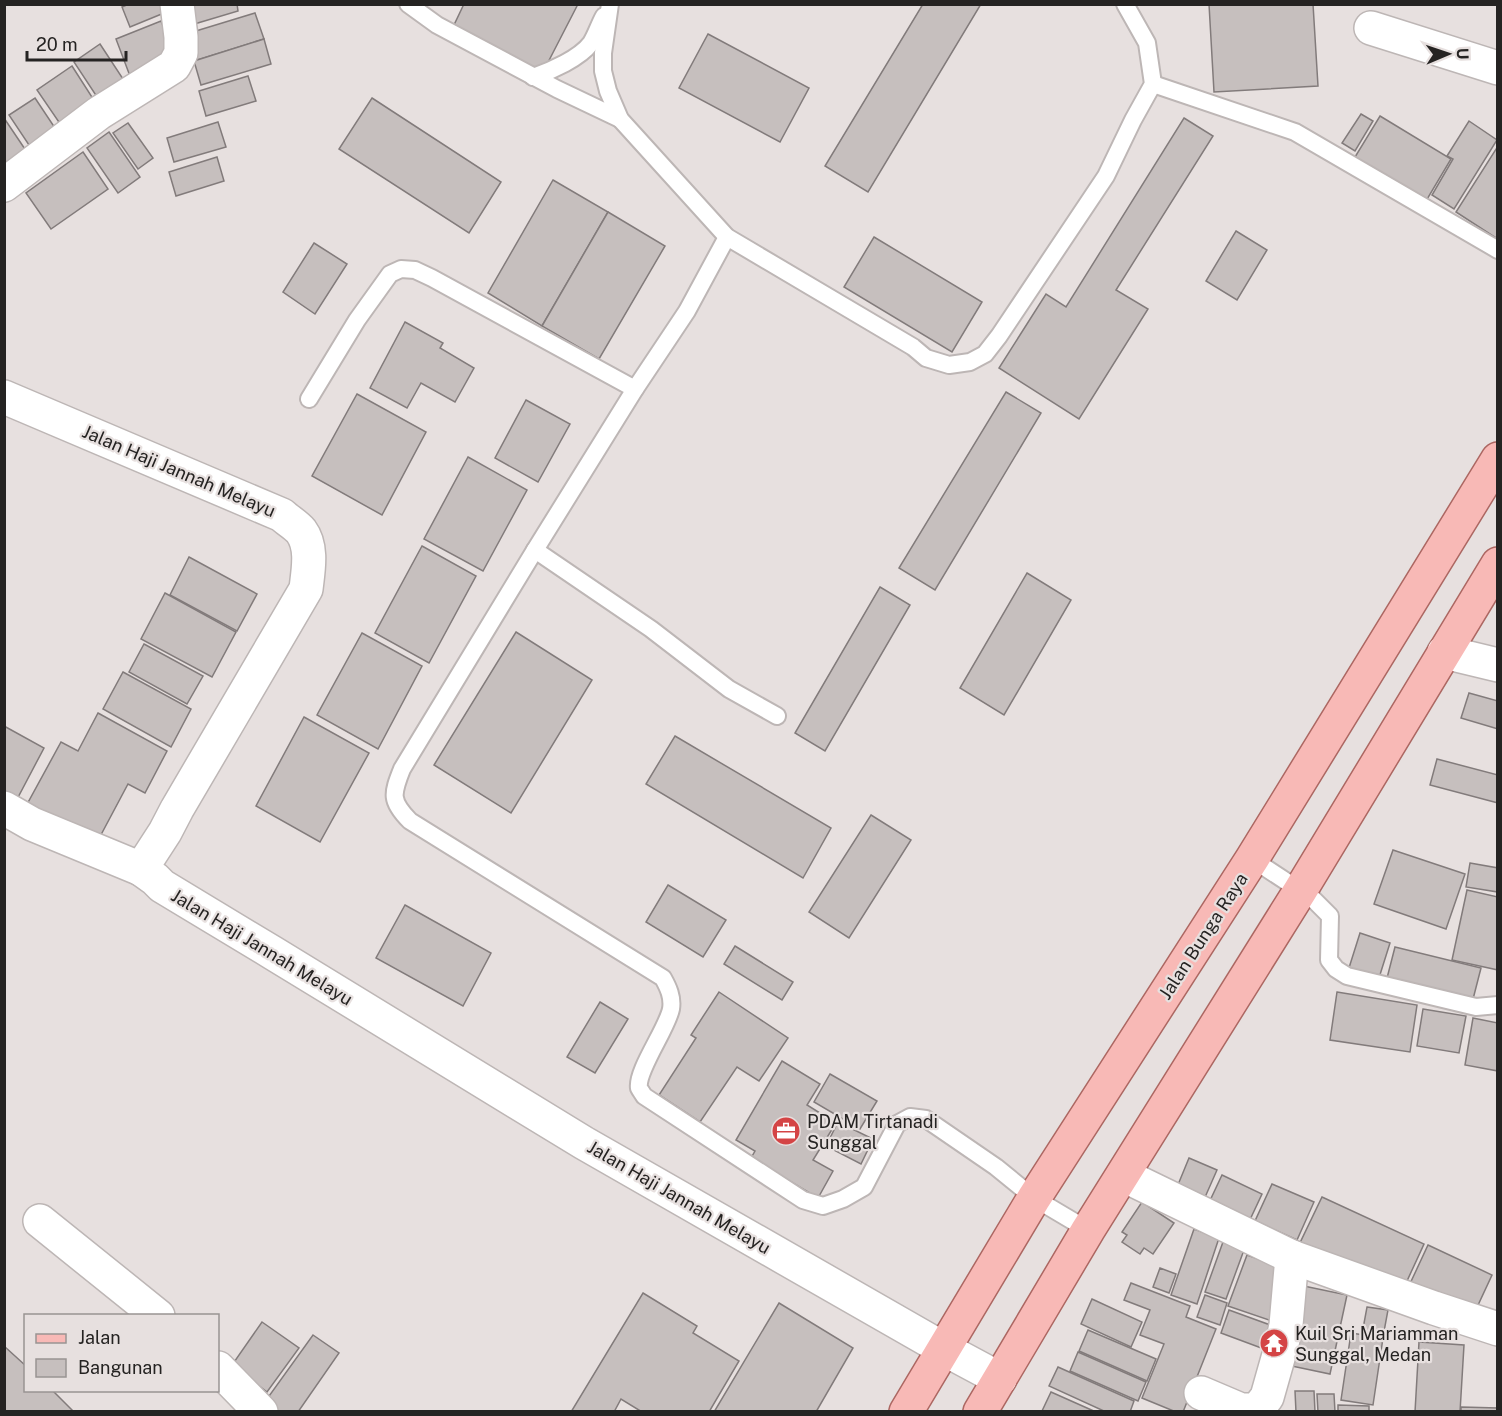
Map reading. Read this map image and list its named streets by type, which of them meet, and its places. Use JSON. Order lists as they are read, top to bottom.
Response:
{
  "streets": {
    "main road": ["Jalan Haji Jannah Melayu", "Jalan Bunga Raya"]
  },
  "crossings": [
    ["Jalan Haji Jannah Melayu", "Jalan Bunga Raya"]
  ],
  "places": {
    "office": ["PDAM Tirtanadi Sunggal"],
    "temple": ["Kuil Sri Mariamman Sunggal, Medan"]
  },
  "legend": ["Jalan", "Bangunan"],
  "scale_bar": "20 m",
  "north": "right"
}
